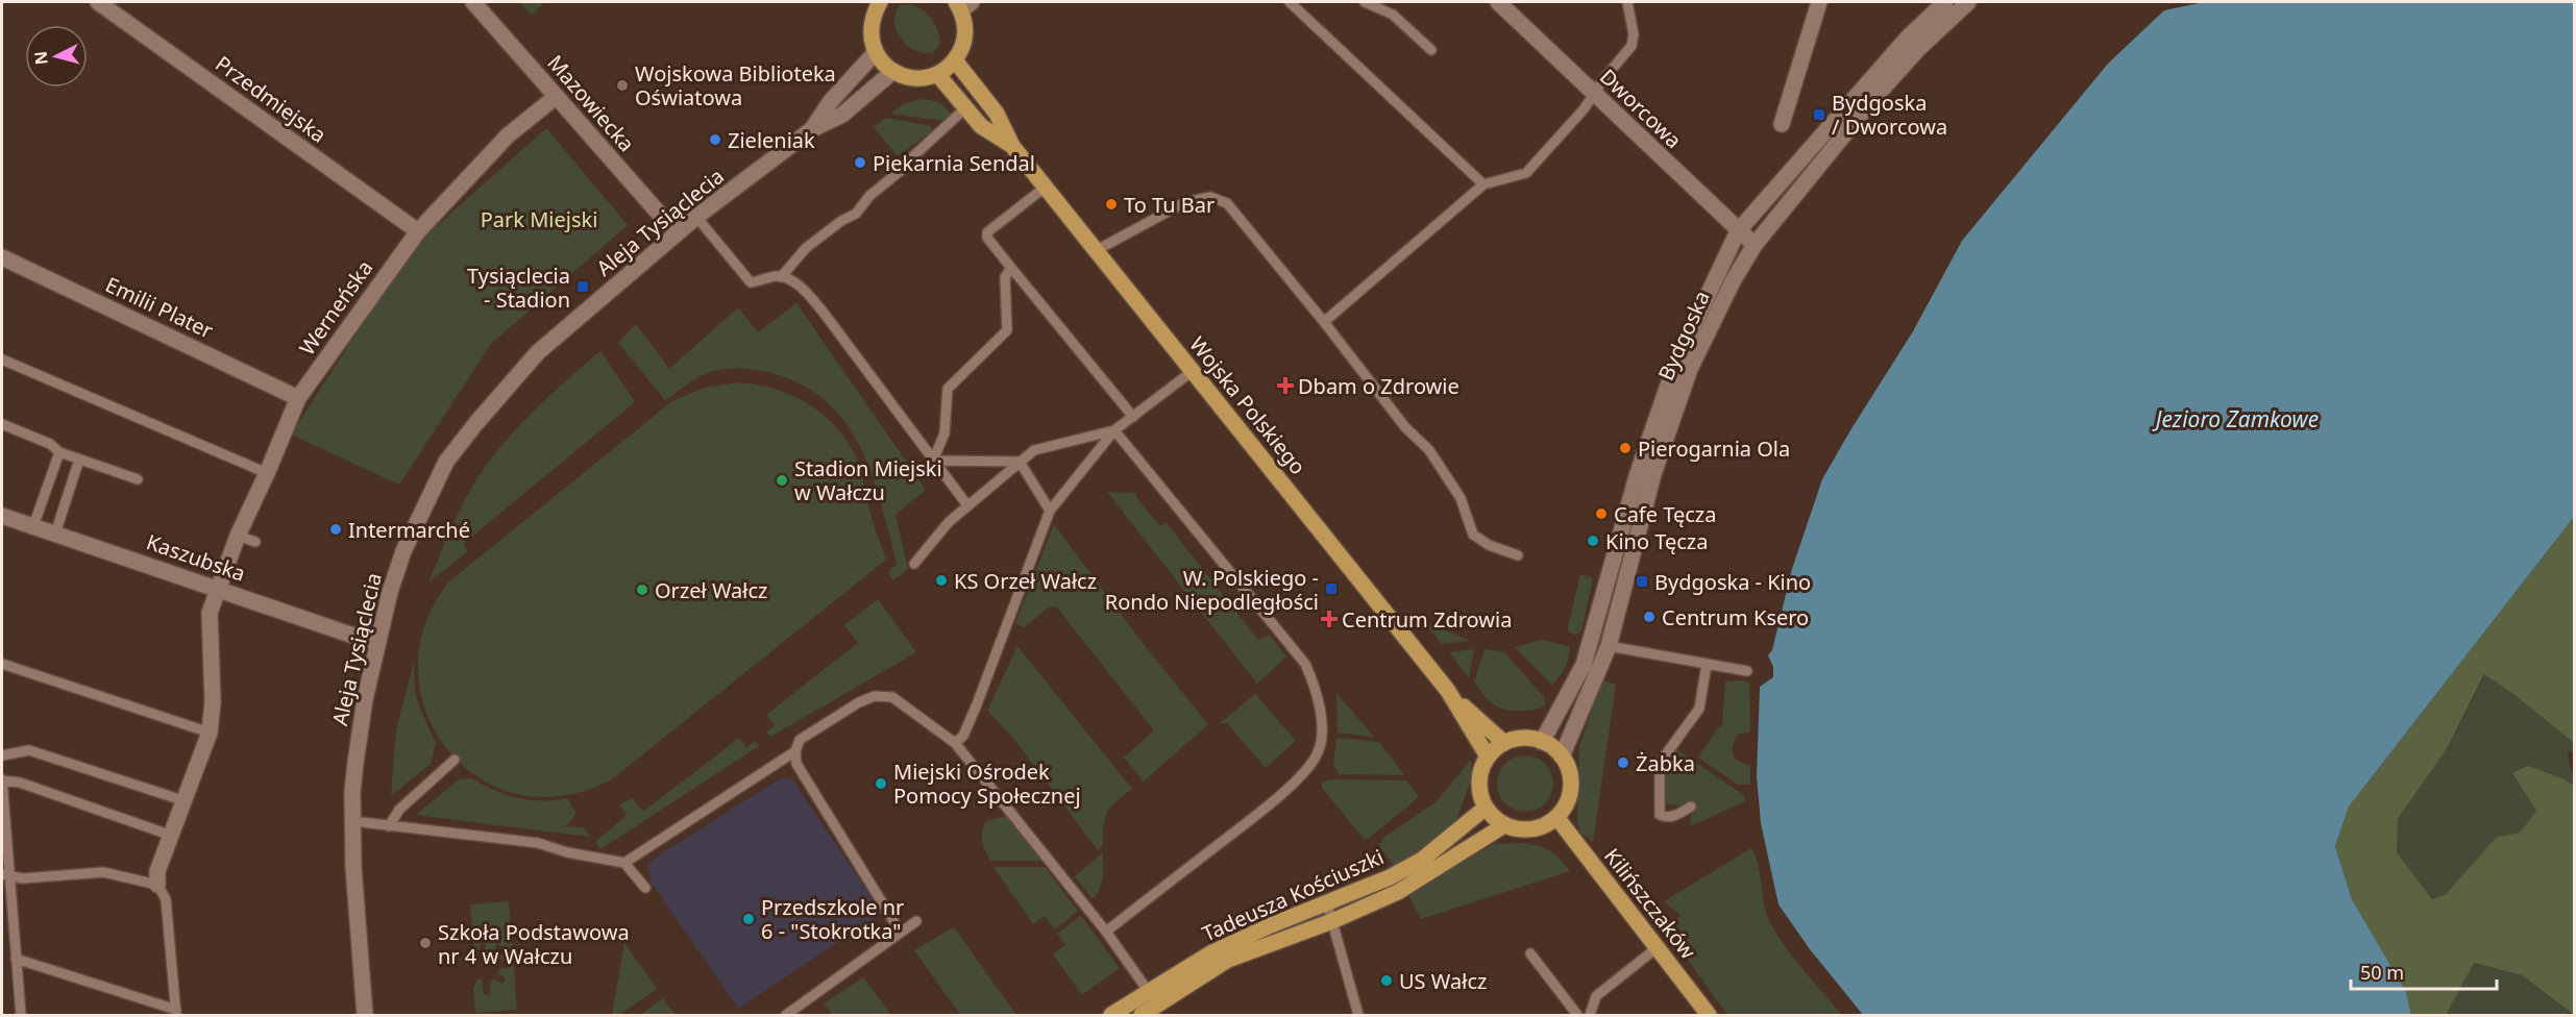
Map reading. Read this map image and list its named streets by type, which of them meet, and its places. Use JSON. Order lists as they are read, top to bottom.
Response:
{
  "streets": {
    "main road": ["Wojska Polskiego", "Tadeusza Kościuszki", "Kilińszczaków"],
    "street": [
      "Przedmiejska",
      "Mazowiecka",
      "Dworcowa",
      "Aleja Tysiąclecia",
      "Emilii Plater",
      "Werneńska",
      "Bydgoska",
      "Kaszubska"
    ]
  },
  "crossings": [
    ["Przedmiejska", "Werneńska"],
    ["Mazowiecka", "Aleja Tysiąclecia"],
    ["Mazowiecka", "Werneńska"],
    ["Dworcowa", "Bydgoska"],
    ["Aleja Tysiąclecia", "Kaszubska"],
    ["Emilii Plater", "Werneńska"],
    ["Werneńska", "Kaszubska"],
    ["Bydgoska", "Wojska Polskiego"],
    ["Bydgoska", "Tadeusza Kościuszki"],
    ["Bydgoska", "Kilińszczaków"],
    ["Wojska Polskiego", "Tadeusza Kościuszki"],
    ["Wojska Polskiego", "Kilińszczaków"],
    ["Tadeusza Kościuszki", "Kilińszczaków"]
  ],
  "water": ["Jezioro Zamkowe"],
  "parks": ["Park Miejski"],
  "places": {
    "other": [
      "Wojskowa Biblioteka Oświatowa",
      "Zieleniak",
      "Piekarnia Sendal",
      "To Tu Bar",
      "Pierogarnia Ola",
      "Stadion Miejski w Wałczu",
      "Cafe Tęcza",
      "Intermarché",
      "Kino Tęcza",
      "KS Orzeł Wałcz",
      "Orzeł Wałcz",
      "Centrum Ksero",
      "Żabka",
      "Miejski Ośrodek Pomocy Społecznej",
      "Przedszkole nr 6 - \"Stokrotka\"",
      "Szkoła Podstawowa nr 4 w Wałczu",
      "US Wałcz"
    ],
    "transit": [
      "Bydgoska / Dworcowa",
      "Tysiąclecia - Stadion",
      "Bydgoska - Kino",
      "W. Polskiego - Rondo Niepodległości"
    ],
    "health": ["Dbam o Zdrowie", "Centrum Zdrowia"]
  },
  "scale_bar": "50 m",
  "north": "left"
}
